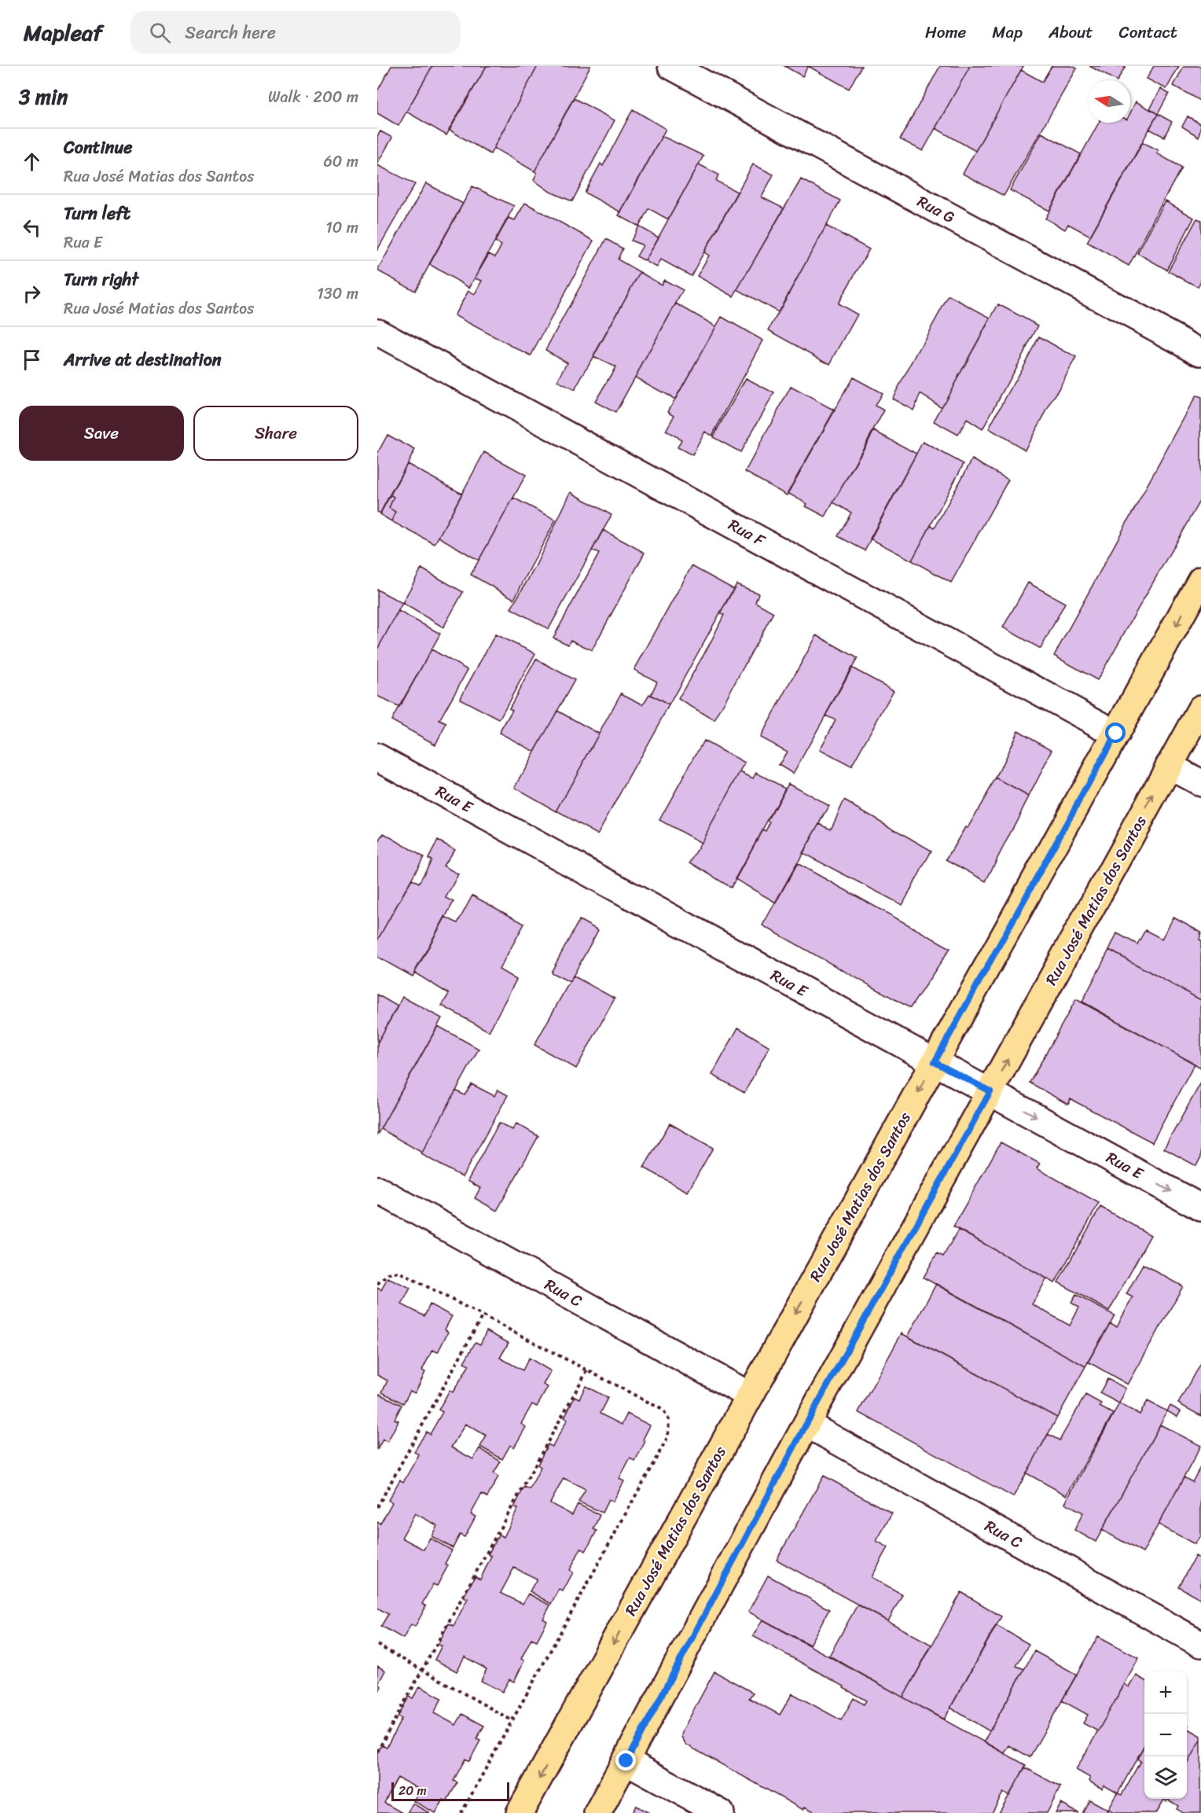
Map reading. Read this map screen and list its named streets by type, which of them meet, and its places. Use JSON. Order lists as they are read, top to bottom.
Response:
{
  "streets": {
    "main road": ["Rua José Matias dos Santos"],
    "street": [
      "Rua G",
      "Rua F",
      "Rua E",
      "Rua C"
    ]
  },
  "crossings": [
    ["Rua F", "Rua José Matias dos Santos"],
    ["Rua E", "Rua José Matias dos Santos"],
    ["Rua José Matias dos Santos", "Rua C"]
  ],
  "scale_bar": "20 m",
  "north": "left",
  "page": {
    "header": "Mapleaf",
    "search": "Search here",
    "nav": [
      "Home",
      "Map",
      "About",
      "Contact"
    ],
    "heading": ["3 min", "Walk · 200 m"],
    "list": [
      ["Continue", "Rua José Matias dos Santos", "60 m"],
      ["Turn left", "Rua E", "10 m"],
      ["Turn right", "Rua José Matias dos Santos", "130 m"],
      "Arrive at destination"
    ],
    "buttons": ["Save", "Share"],
    "map_buttons": ["+", "−"],
    "scale": "20 m"
  }
}
